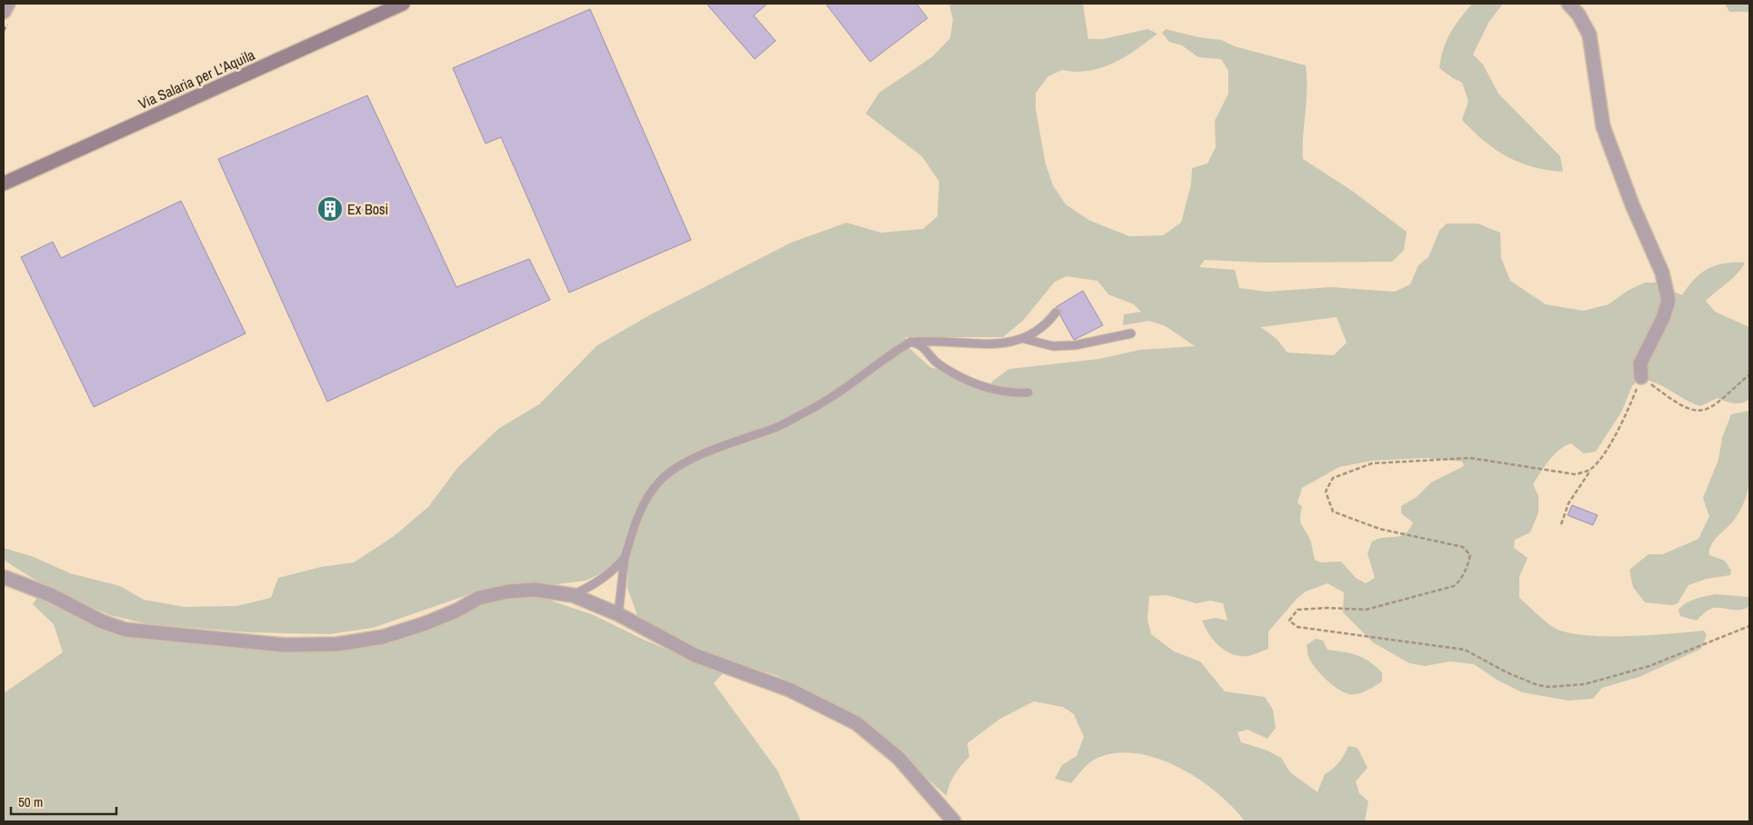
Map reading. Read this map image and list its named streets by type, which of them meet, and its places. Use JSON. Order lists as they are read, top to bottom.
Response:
{
  "streets": {
    "main road": ["Via Salaria per L'Aquila"]
  },
  "places": {
    "building": ["Ex Bosi"]
  },
  "scale_bar": "50 m"
}
